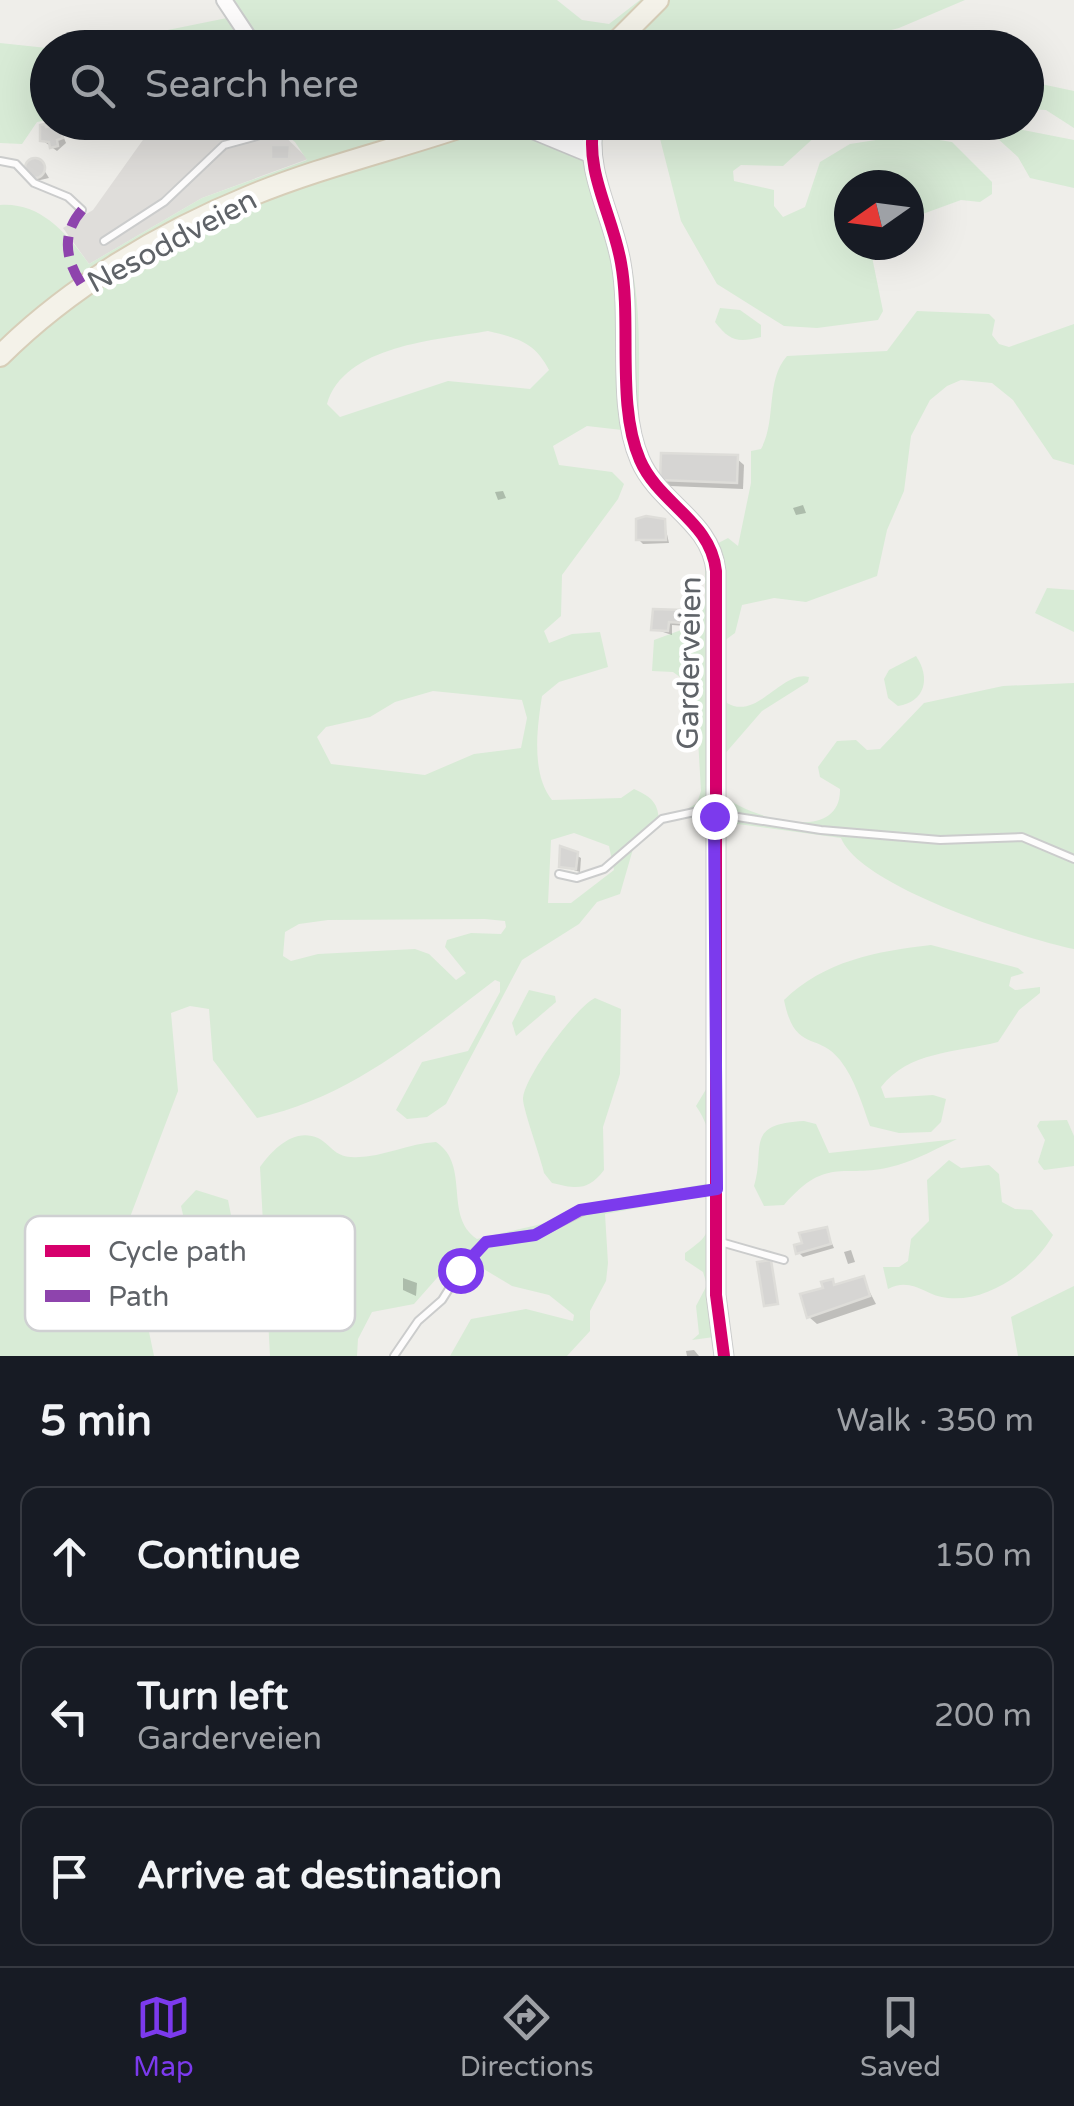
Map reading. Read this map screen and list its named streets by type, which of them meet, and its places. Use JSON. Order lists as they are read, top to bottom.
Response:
{
  "streets": {
    "main road": ["Nesoddveien"],
    "street": ["Garderveien"]
  },
  "legend": ["Cycle path", "Path"],
  "north": "left",
  "page": {
    "search": "Search here",
    "heading": ["5 min", "Walk · 350 m"],
    "list": [
      ["Continue", "150 m"],
      ["Turn left", "Garderveien", "200 m"],
      "Arrive at destination"
    ],
    "nav": ["Map", "Directions", "Saved"]
  }
}
